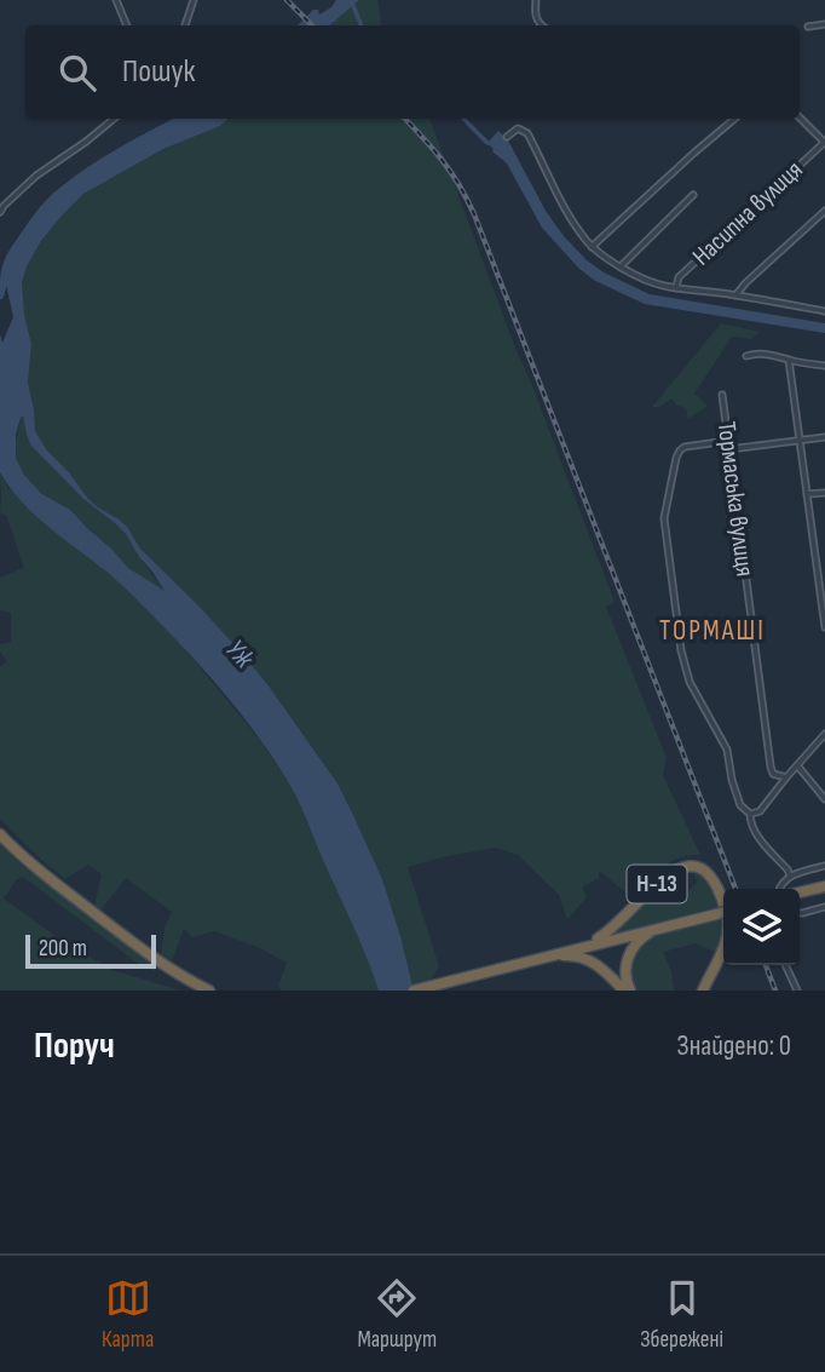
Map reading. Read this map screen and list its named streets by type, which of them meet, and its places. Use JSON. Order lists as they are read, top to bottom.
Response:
{
  "streets": {
    "highway": ["Н-13"],
    "street": ["Насипна вулиця", "Тормаська вулиця"]
  },
  "districts": ["ТОРМАШІ"],
  "water": ["Уж"],
  "scale_bar": "200 m",
  "page": {
    "search": "Пошук",
    "scale": "200 m",
    "heading": ["Поруч", "Знайдено: 0"],
    "nav": ["Карта", "Маршрут", "Збережені"]
  }
}
